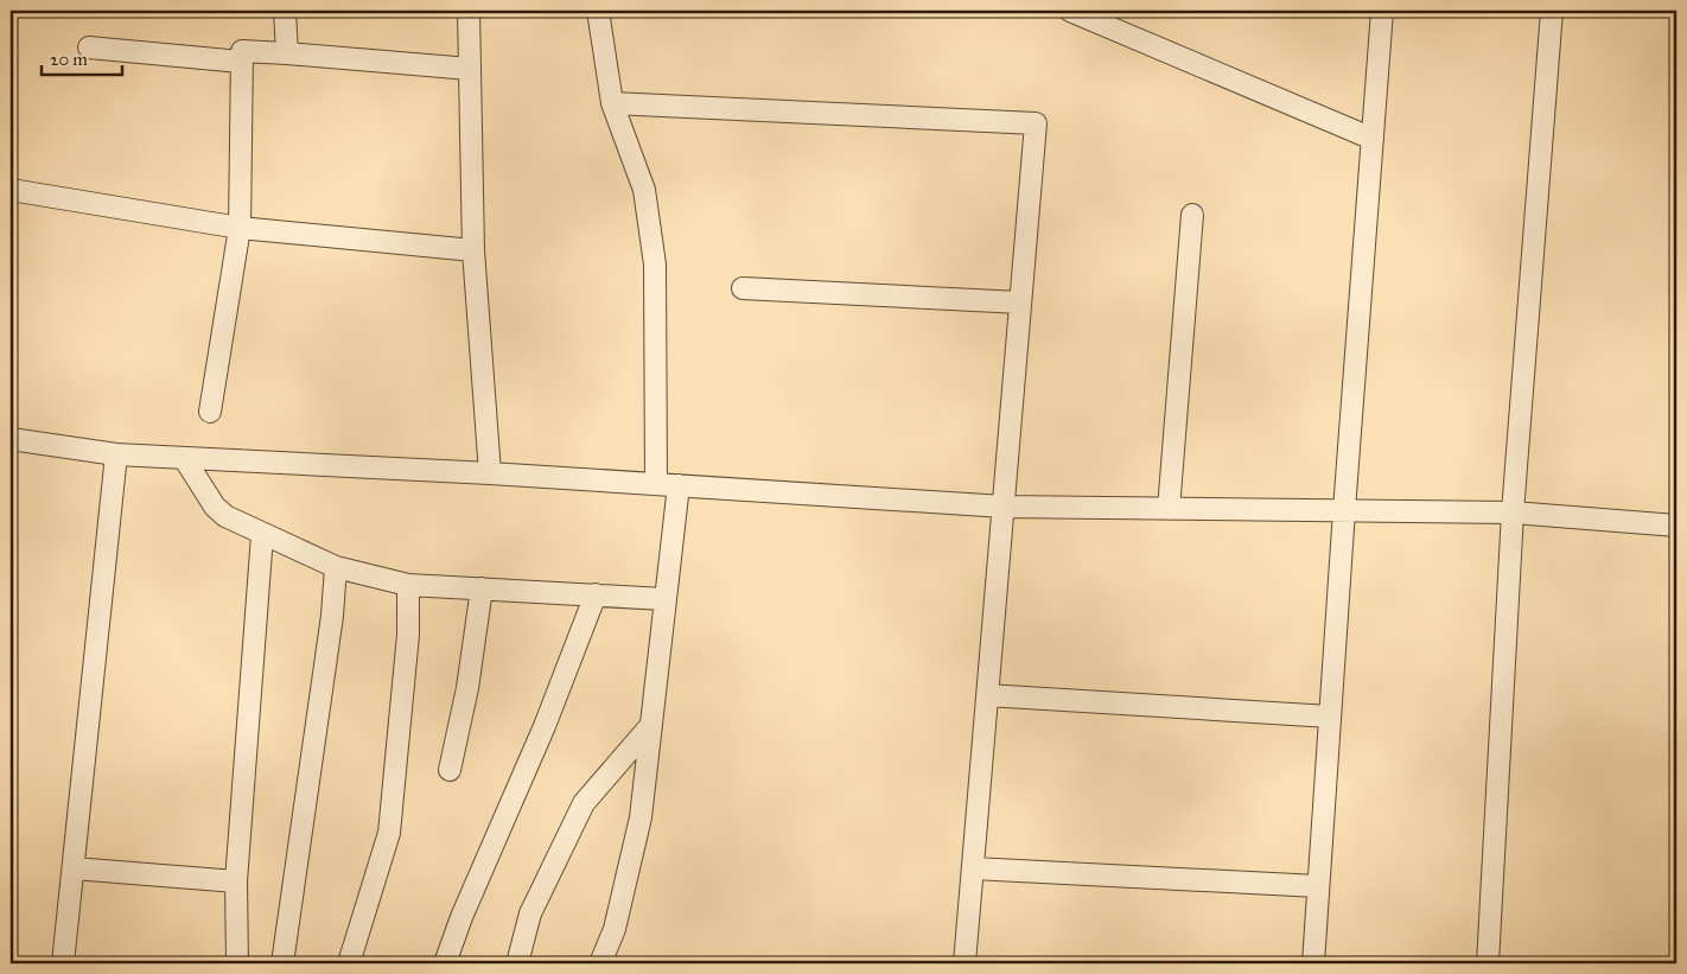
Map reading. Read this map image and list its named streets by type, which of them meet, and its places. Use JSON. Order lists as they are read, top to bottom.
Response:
{
  "scale_bar": "20 m"
}
